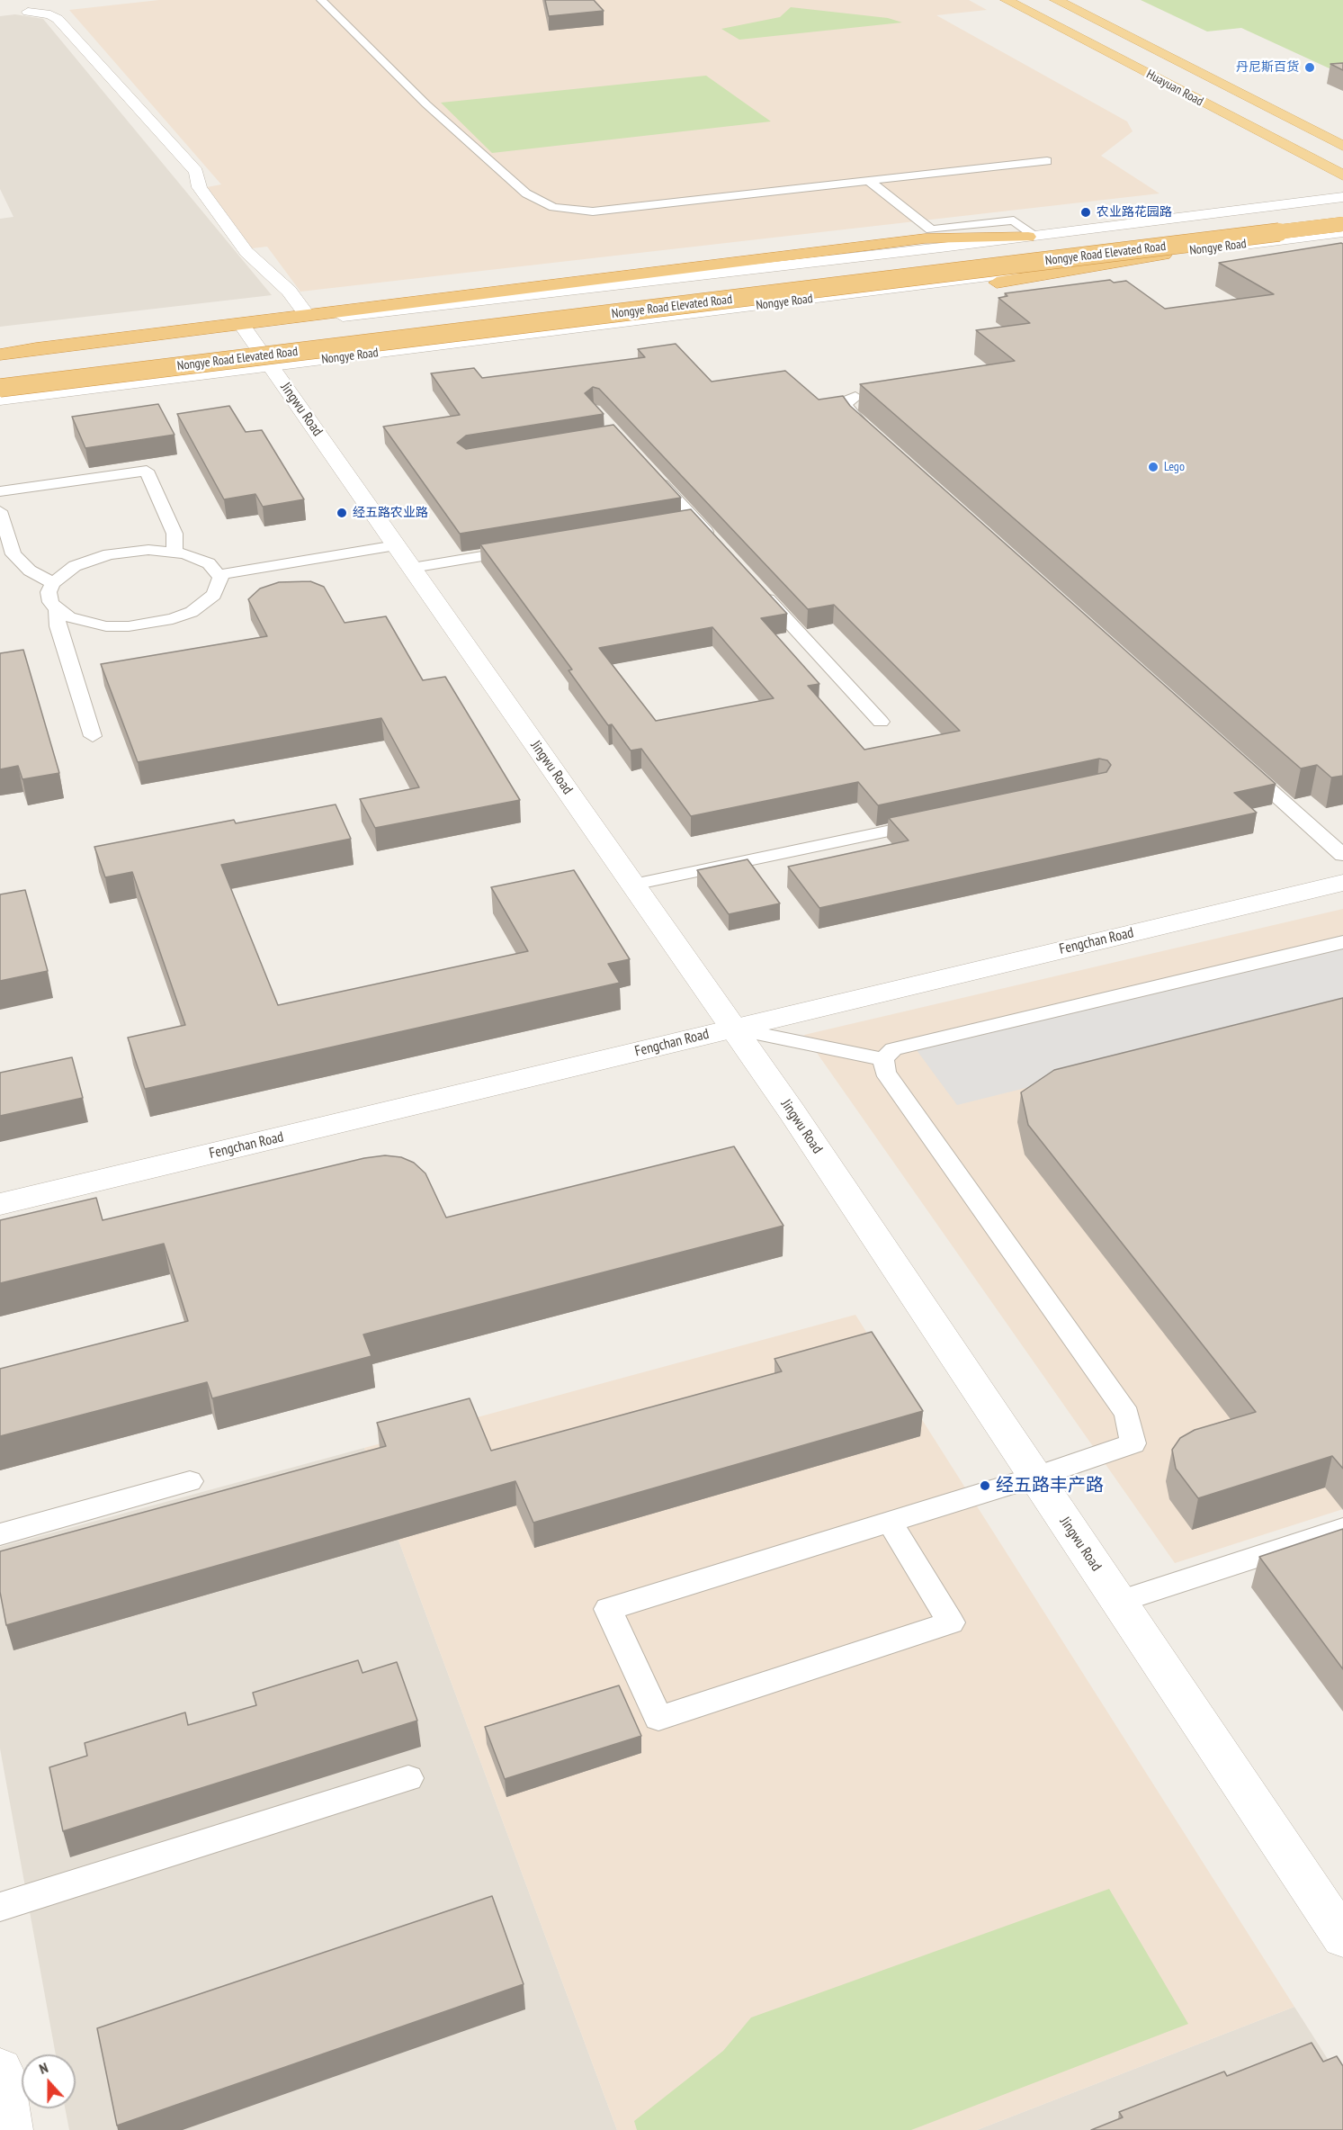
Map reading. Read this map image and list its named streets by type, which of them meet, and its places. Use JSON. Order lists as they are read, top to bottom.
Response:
{
  "streets": {
    "highway": ["Nongye Road Elevated Road"],
    "main road": ["Huayuan Road"],
    "street": ["Nongye Road", "Jingwu Road", "Fengchan Road"]
  },
  "crossings": [
    ["Nongye Road", "Jingwu Road"],
    ["Jingwu Road", "Fengchan Road"]
  ],
  "places": [
    "丹尼斯百货",
    "农业路花园路",
    "Lego",
    "经五路农业路",
    "经五路丰产路"
  ],
  "north": "top"
}
